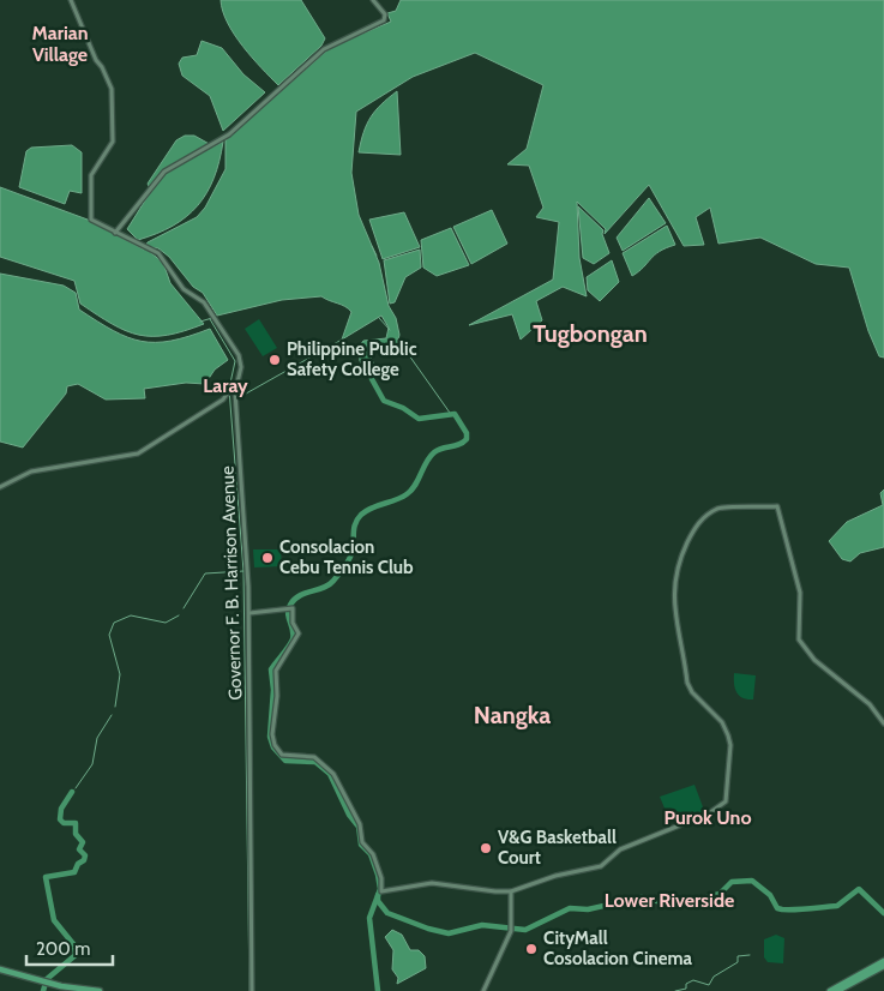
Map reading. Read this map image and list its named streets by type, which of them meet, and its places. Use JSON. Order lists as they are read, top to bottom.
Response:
{
  "streets": {
    "street": ["Governor F. B. Harrison Avenue"]
  },
  "districts": [
    "Marian Village",
    "Tugbongan",
    "Laray",
    "Nangka",
    "Purok Uno",
    "Lower Riverside"
  ],
  "places": [
    "Philippine Public Safety College",
    "Consolacion Cebu Tennis Club",
    "V&G Basketball Court",
    "CityMall Cosolacion Cinema"
  ],
  "scale_bar": "200 m"
}
